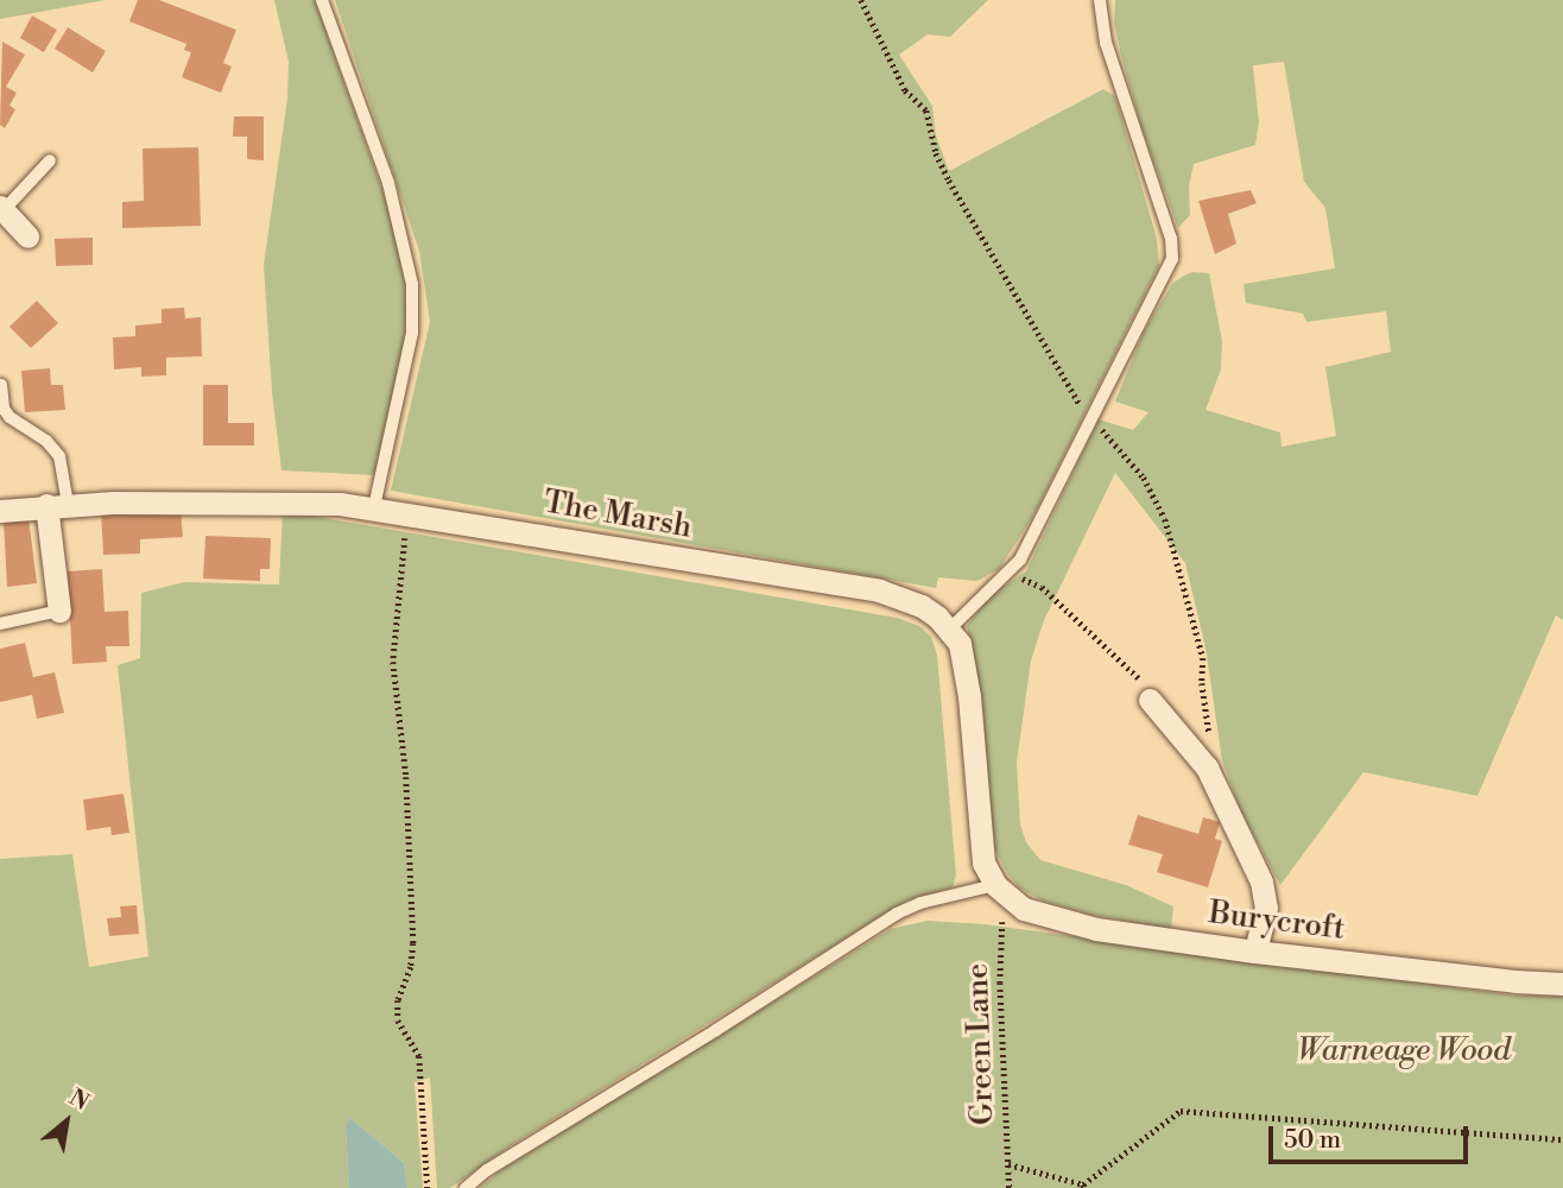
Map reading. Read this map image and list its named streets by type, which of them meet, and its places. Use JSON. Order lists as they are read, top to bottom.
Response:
{
  "streets": {
    "street": ["The Marsh", "Burycroft"],
    "path": ["Green Lane"]
  },
  "crossings": [
    ["Burycroft", "Green Lane"]
  ],
  "parks": ["Warneage Wood"],
  "scale_bar": "50 m",
  "north": "top right"
}
